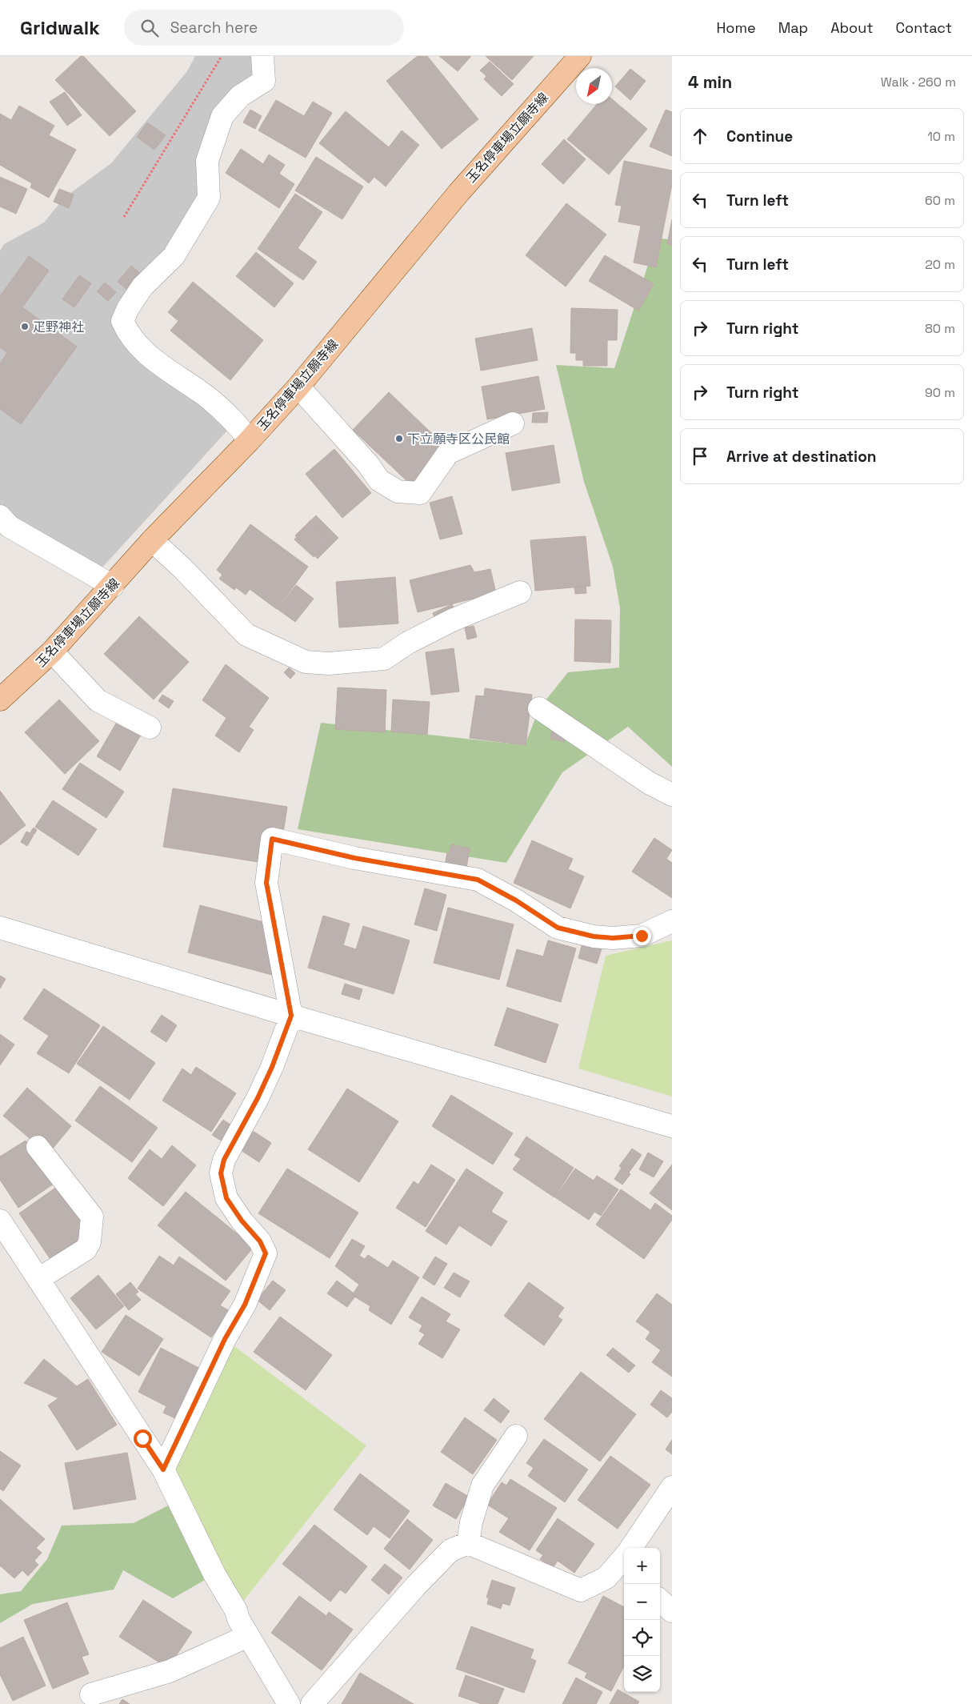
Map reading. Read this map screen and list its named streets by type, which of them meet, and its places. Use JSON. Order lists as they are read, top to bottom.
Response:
{
  "streets": {
    "main road": ["玉名停車場立願寺線"]
  },
  "places": ["疋野神社", "下立願寺区公民館"],
  "north": "bottom left",
  "page": {
    "header": "Gridwalk",
    "search": "Search here",
    "nav": [
      "Home",
      "Map",
      "About",
      "Contact"
    ],
    "heading": ["4 min", "Walk · 260 m"],
    "list": [
      ["Continue", "10 m"],
      ["Turn left", "60 m"],
      ["Turn left", "20 m"],
      ["Turn right", "80 m"],
      ["Turn right", "90 m"],
      "Arrive at destination"
    ],
    "map_buttons": ["+", "−"]
  }
}
